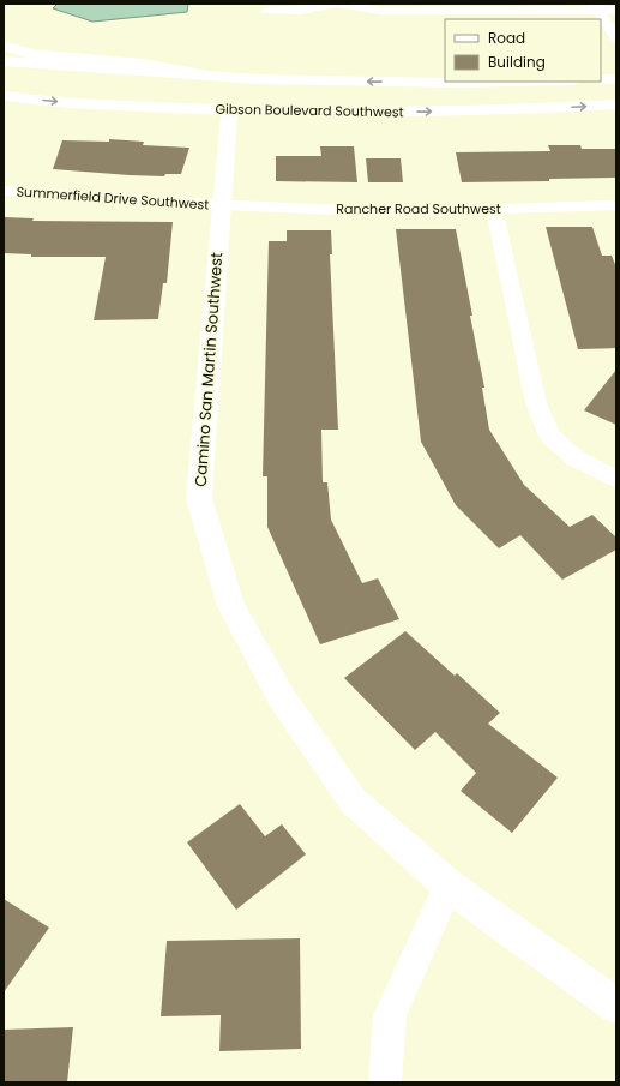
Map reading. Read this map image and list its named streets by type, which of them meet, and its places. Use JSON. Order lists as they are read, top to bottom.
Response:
{
  "streets": {
    "street": [
      "Gibson Boulevard Southwest",
      "Summerfield Drive Southwest",
      "Rancher Road Southwest",
      "Camino San Martin Southwest"
    ]
  },
  "crossings": [
    ["Gibson Boulevard Southwest", "Camino San Martin Southwest"],
    ["Summerfield Drive Southwest", "Rancher Road Southwest"],
    ["Summerfield Drive Southwest", "Camino San Martin Southwest"],
    ["Rancher Road Southwest", "Camino San Martin Southwest"]
  ],
  "legend": ["Road", "Building"]
}
